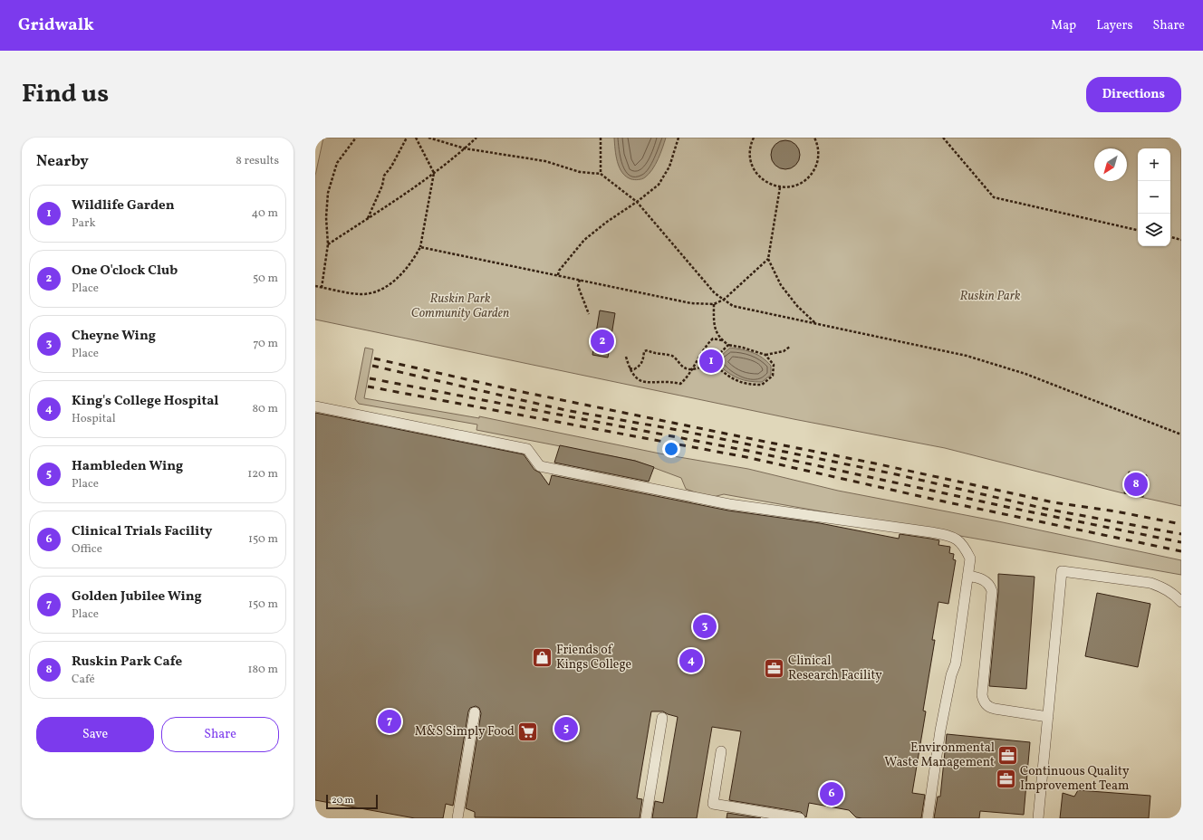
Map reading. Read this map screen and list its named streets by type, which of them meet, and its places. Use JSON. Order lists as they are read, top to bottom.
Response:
{
  "parks": ["Ruskin Park", "Ruskin Park Community Garden"],
  "places": {
    "shop": ["Friends of Kings College"],
    "office": ["Clinical Research Facility", "Environmental Waste Management", "Continuous Quality Improvement Team"],
    "supermarket": ["M&S Simply Food"]
  },
  "scale_bar": "20 m",
  "north": "bottom left",
  "page": {
    "header": "Gridwalk",
    "nav": ["Map", "Layers", "Share"],
    "title": "Find us",
    "buttons": [
      "Directions",
      ["Save", "Share"]
    ],
    "heading": ["Nearby", "8 results"],
    "map_buttons": ["+", "−"],
    "list": [
      {
        "mark": "1",
        "name": "Wildlife Garden",
        "note": "Park",
        "value": "40 m"
      },
      {
        "mark": "2",
        "name": "One O'clock Club",
        "note": "Place",
        "value": "50 m"
      },
      {
        "mark": "3",
        "name": "Cheyne Wing",
        "note": "Place",
        "value": "70 m"
      },
      {
        "mark": "4",
        "name": "King's College Hospital",
        "note": "Hospital",
        "value": "80 m"
      },
      {
        "mark": "5",
        "name": "Hambleden Wing",
        "note": "Place",
        "value": "120 m"
      },
      {
        "mark": "6",
        "name": "Clinical Trials Facility",
        "note": "Office",
        "value": "150 m"
      },
      {
        "mark": "7",
        "name": "Golden Jubilee Wing",
        "note": "Place",
        "value": "150 m"
      },
      {
        "mark": "8",
        "name": "Ruskin Park Cafe",
        "note": "Café",
        "value": "180 m"
      }
    ],
    "pins": [
      "2",
      "1",
      "8",
      "3",
      "4",
      "7",
      "5",
      "6"
    ],
    "scale": "20 m"
  }
}
